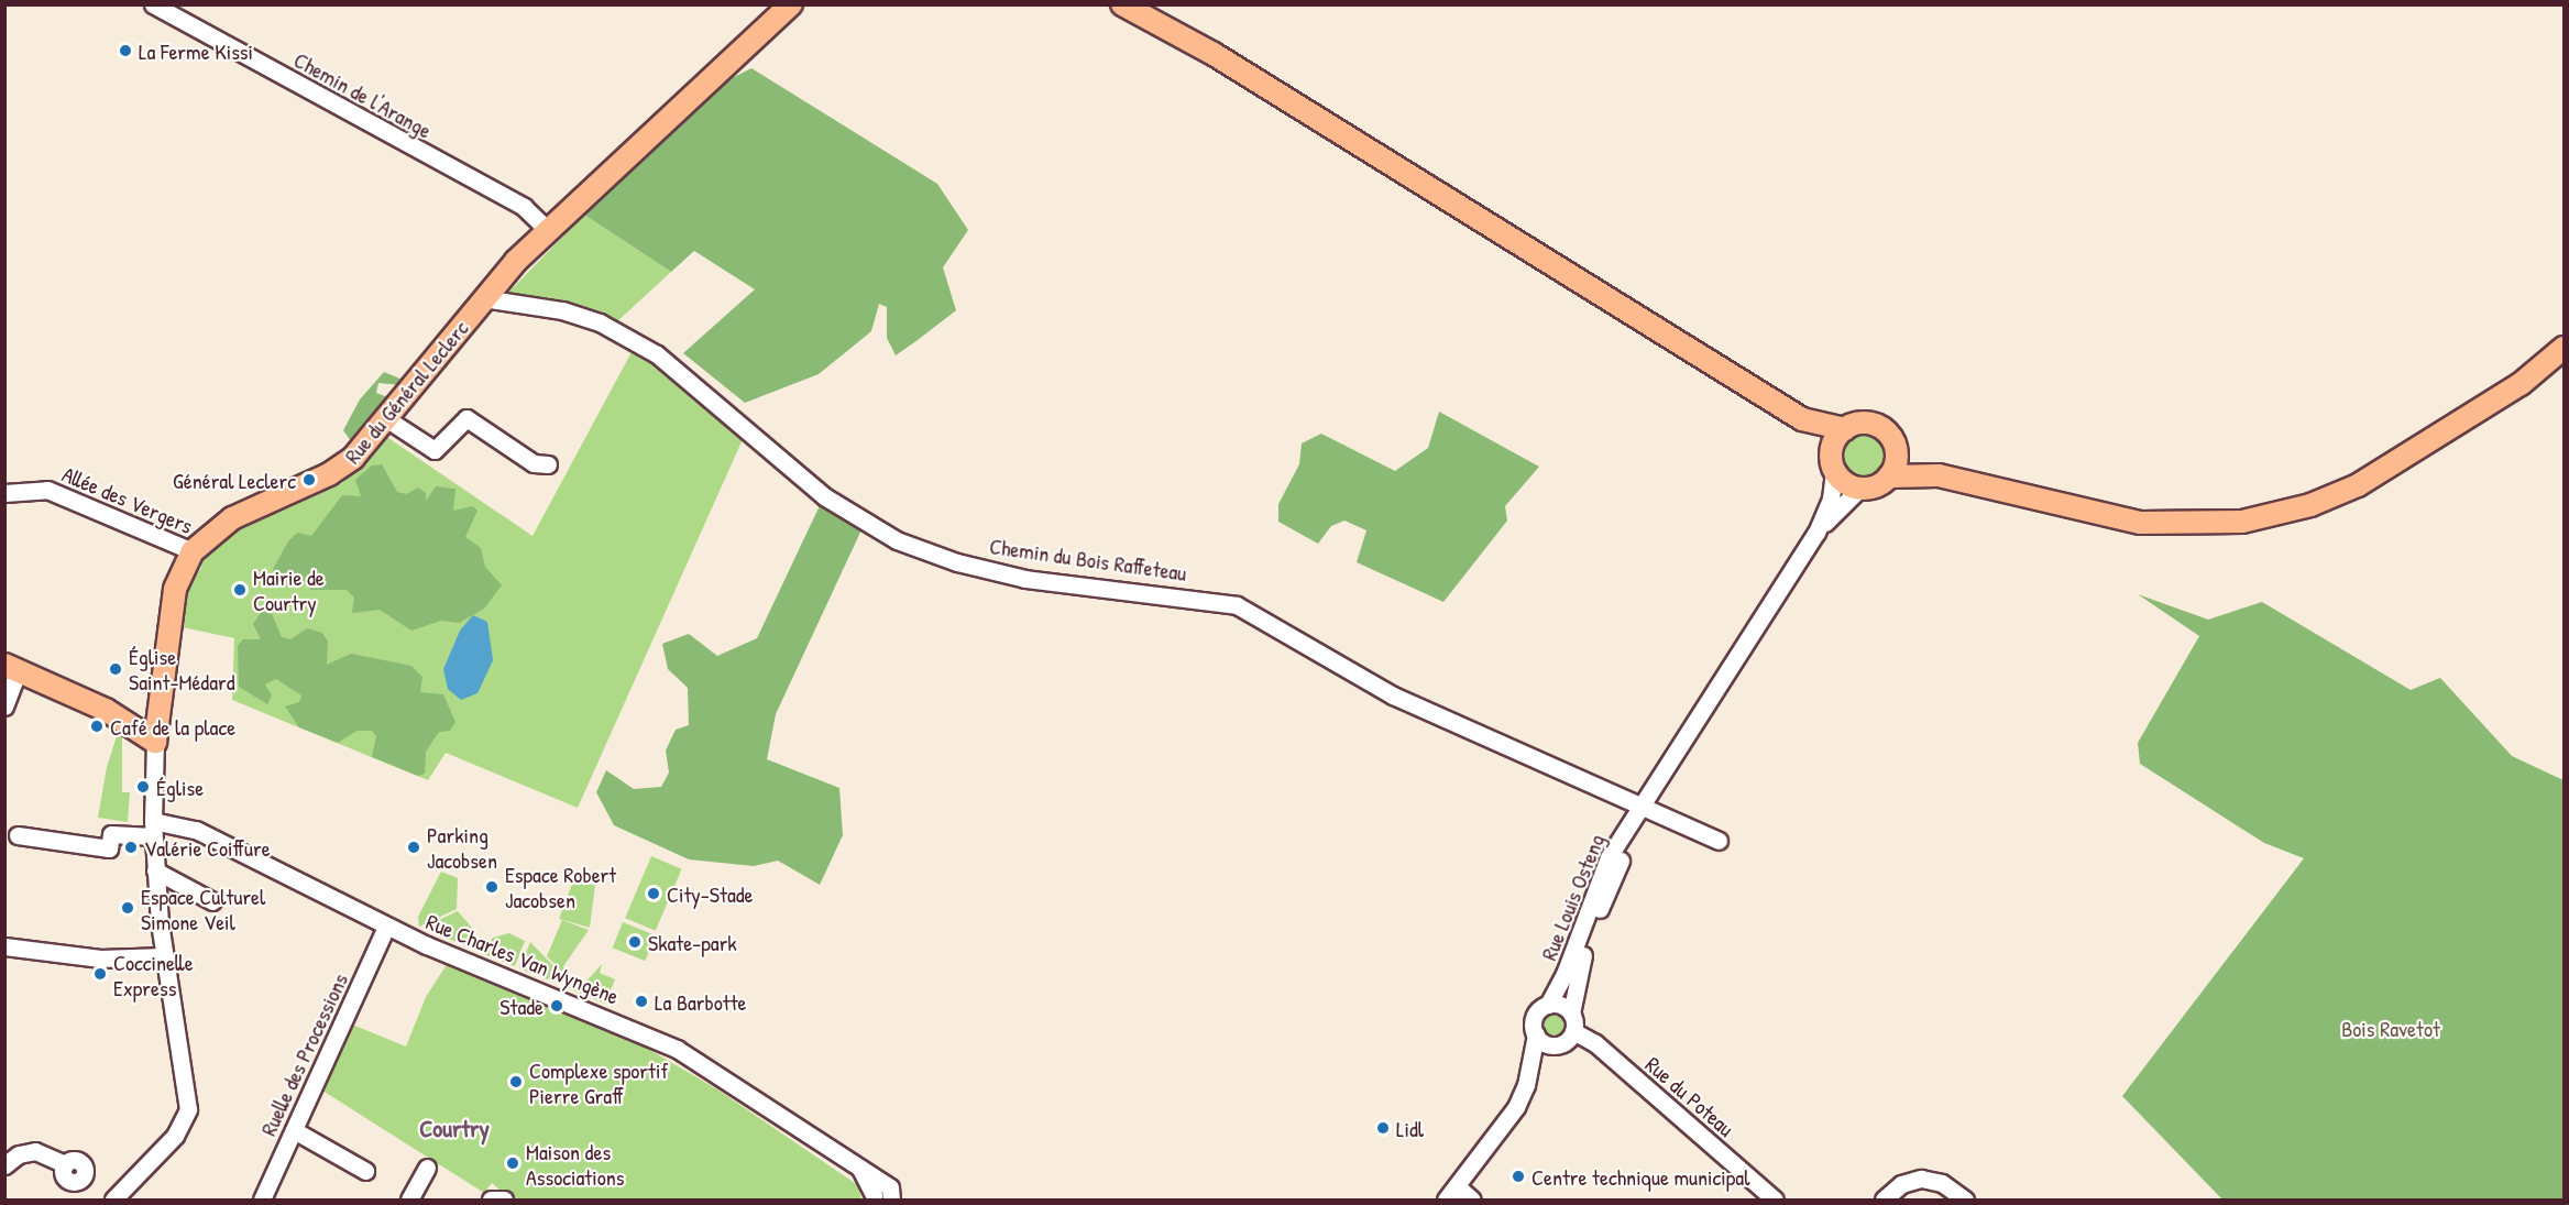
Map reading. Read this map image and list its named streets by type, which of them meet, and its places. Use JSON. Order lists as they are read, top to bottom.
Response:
{
  "streets": {
    "main road": ["Rue du Général Leclerc"],
    "street": [
      "Chemin de l'Arange",
      "Allée des Vergers",
      "Chemin du Bois Raffeteau",
      "Rue Louis Osteng",
      "Rue Charles Van Wyngène",
      "Ruelle des Processions",
      "Rue du Poteau"
    ]
  },
  "crossings": [
    ["Chemin de l'Arange", "Rue du Général Leclerc"],
    ["Rue du Général Leclerc", "Allée des Vergers"],
    ["Rue du Général Leclerc", "Chemin du Bois Raffeteau"],
    ["Rue du Général Leclerc", "Rue Charles Van Wyngène"],
    ["Chemin du Bois Raffeteau", "Rue Louis Osteng"],
    ["Rue Louis Osteng", "Rue du Poteau"],
    ["Rue Charles Van Wyngène", "Ruelle des Processions"]
  ],
  "districts": ["Courtry"],
  "parks": ["Bois Ravetot"],
  "places": [
    "La Ferme Kissi",
    "Général Leclerc",
    "Mairie de Courtry",
    "Église Saint-Médard",
    "Café de la place",
    "Église",
    "Valérie Coiffure",
    "Parking Jacobsen",
    "Espace Robert Jacobsen",
    "City-Stade",
    "Espace Culturel Simone Veil",
    "Skate-park",
    "Coccinelle Express",
    "La Barbotte",
    "Stade",
    "Complexe sportif Pierre Graff",
    "Lidl",
    "Maison des Associations",
    "Centre technique municipal"
  ]
}
